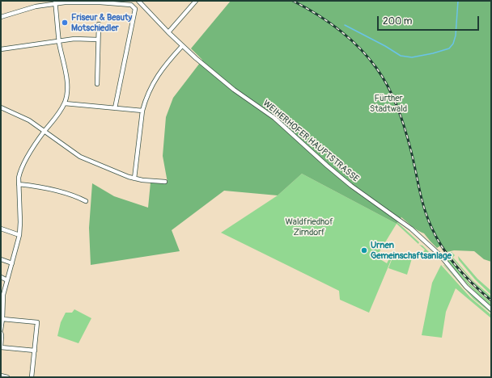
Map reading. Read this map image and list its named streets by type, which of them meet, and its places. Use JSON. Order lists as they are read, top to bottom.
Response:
{
  "streets": {
    "street": ["WEIHERHOFER HAUPTSTRASSE"]
  },
  "parks": ["Fürther Stadtwald", "Waldfriedhof Zirndorf"],
  "places": ["Friseur & Beauty Motschiedler", "Urnen Gemeinschaftsanlage"],
  "scale_bar": "200 m"
}
